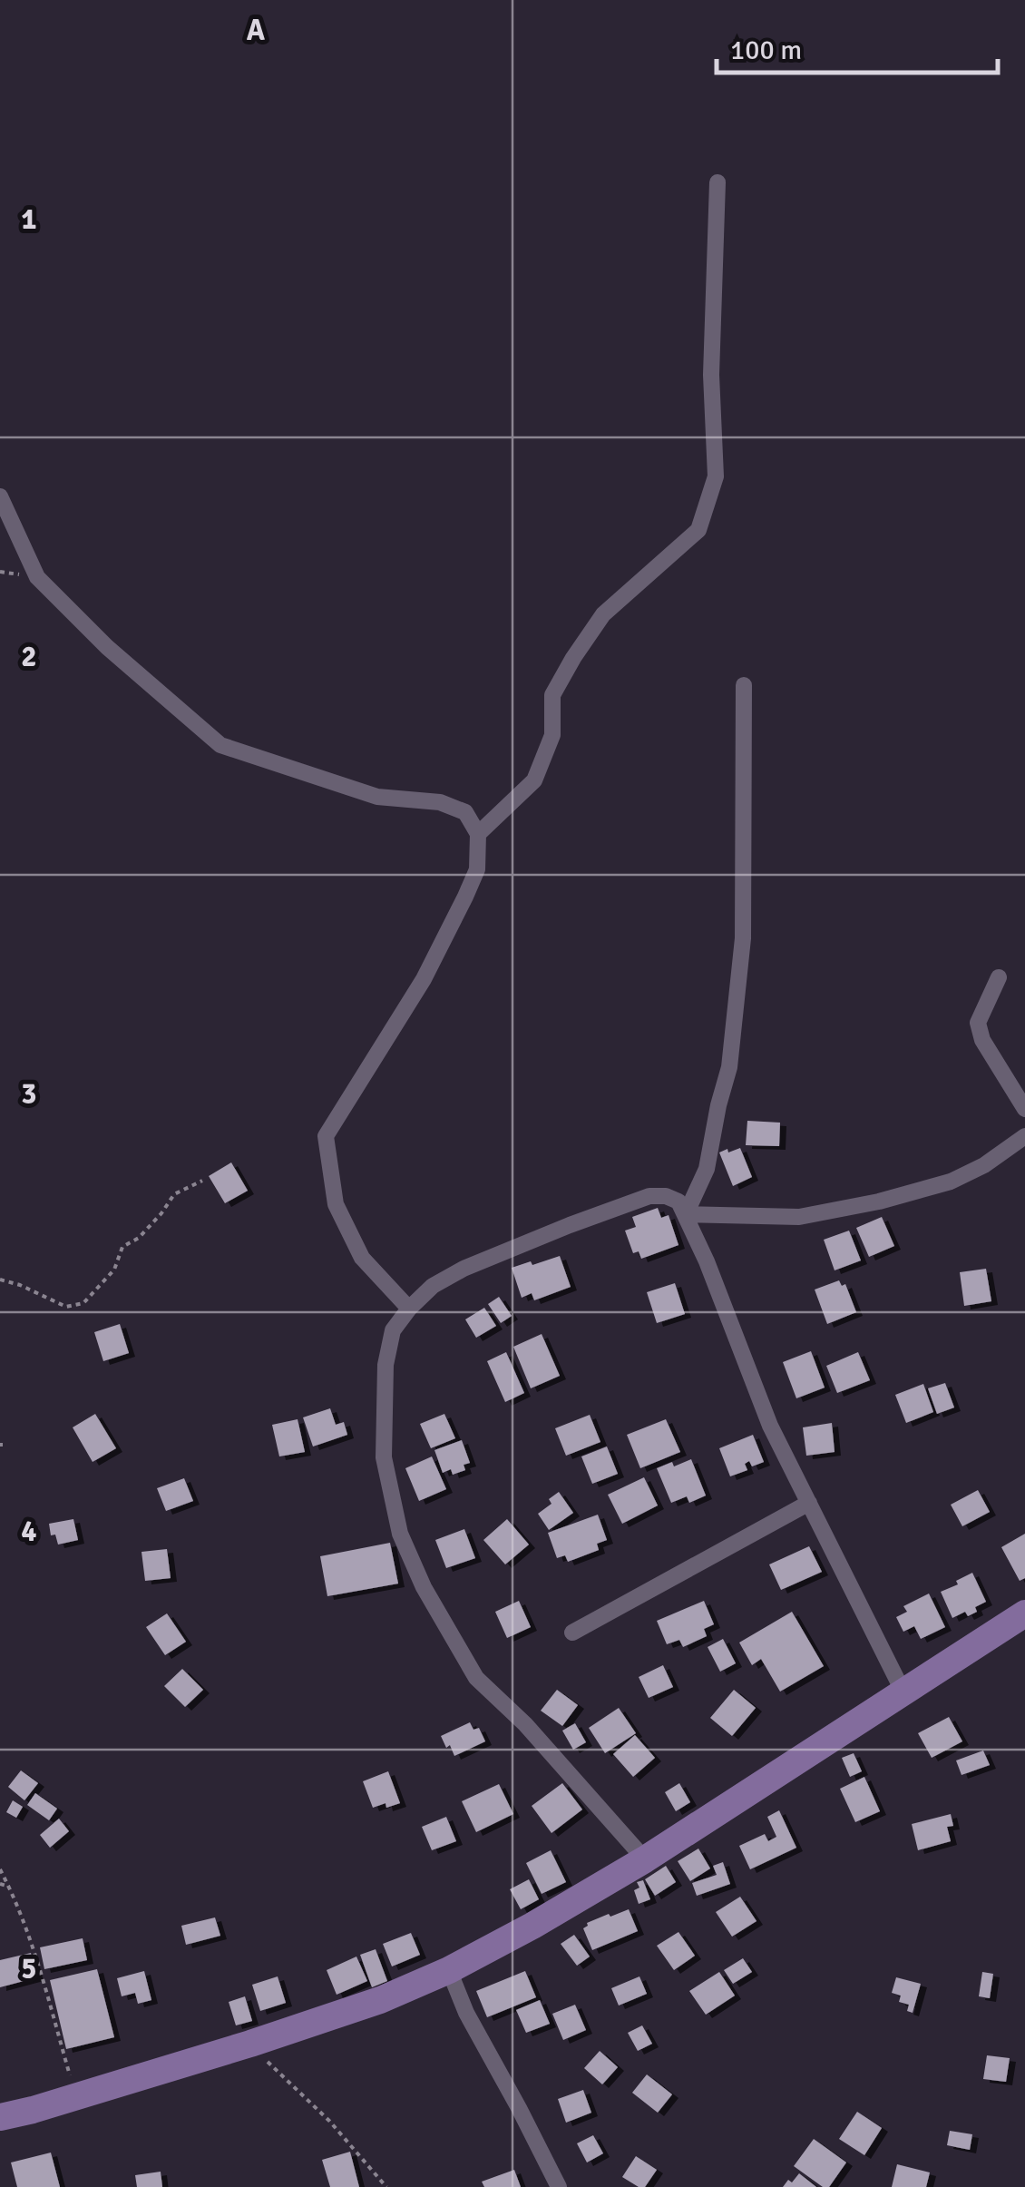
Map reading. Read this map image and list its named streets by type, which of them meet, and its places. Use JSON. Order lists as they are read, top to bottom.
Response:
{
  "scale_bar": "100 m",
  "grid": {
    "columns": ["A"],
    "rows": [
      "1",
      "2",
      "3",
      "4",
      "5"
    ]
  }
}
